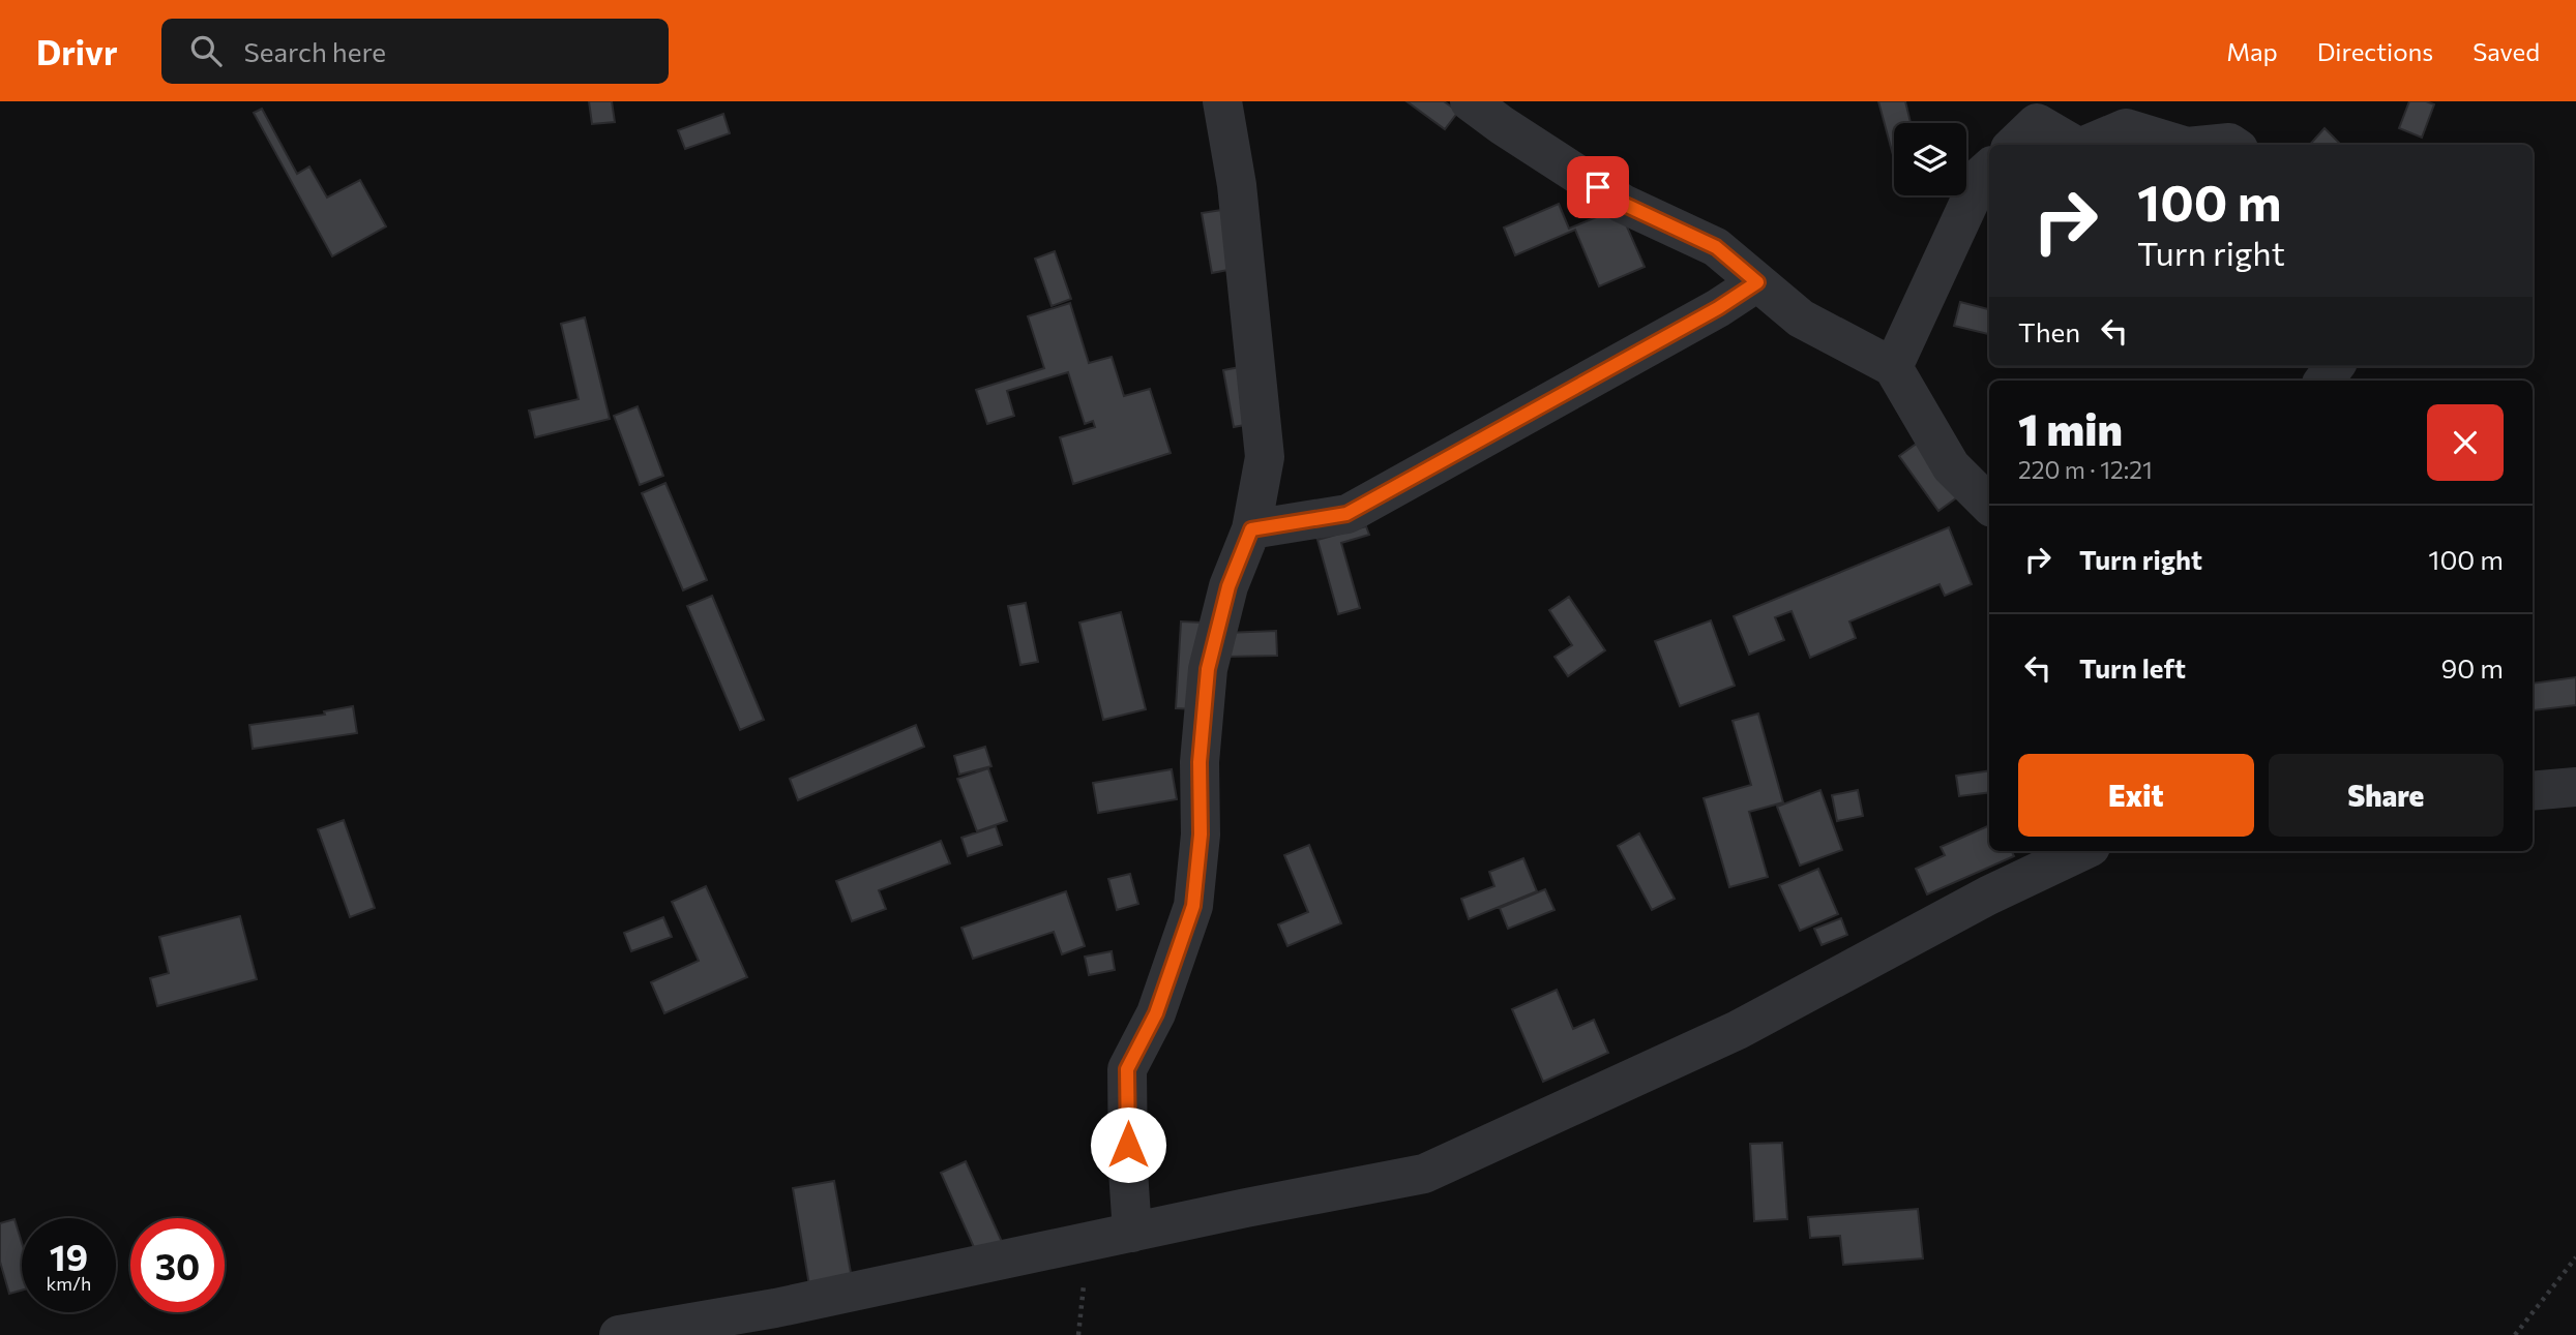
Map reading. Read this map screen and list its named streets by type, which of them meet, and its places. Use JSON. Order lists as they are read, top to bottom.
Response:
{
  "page": {
    "header": "Drivr",
    "search": "Search here",
    "nav": ["Map", "Directions", "Saved"],
    "turn": ["100 m", "Turn right"],
    "then": "Then",
    "heading": ["1 min", "220 m · 12:21"],
    "list": [
      {
        "name": "Turn right",
        "value": "100 m"
      },
      {
        "name": "Turn left",
        "value": "90 m"
      }
    ],
    "buttons": ["Exit", "Share"],
    "speed": "19 km/h",
    "limit": "30"
  }
}
